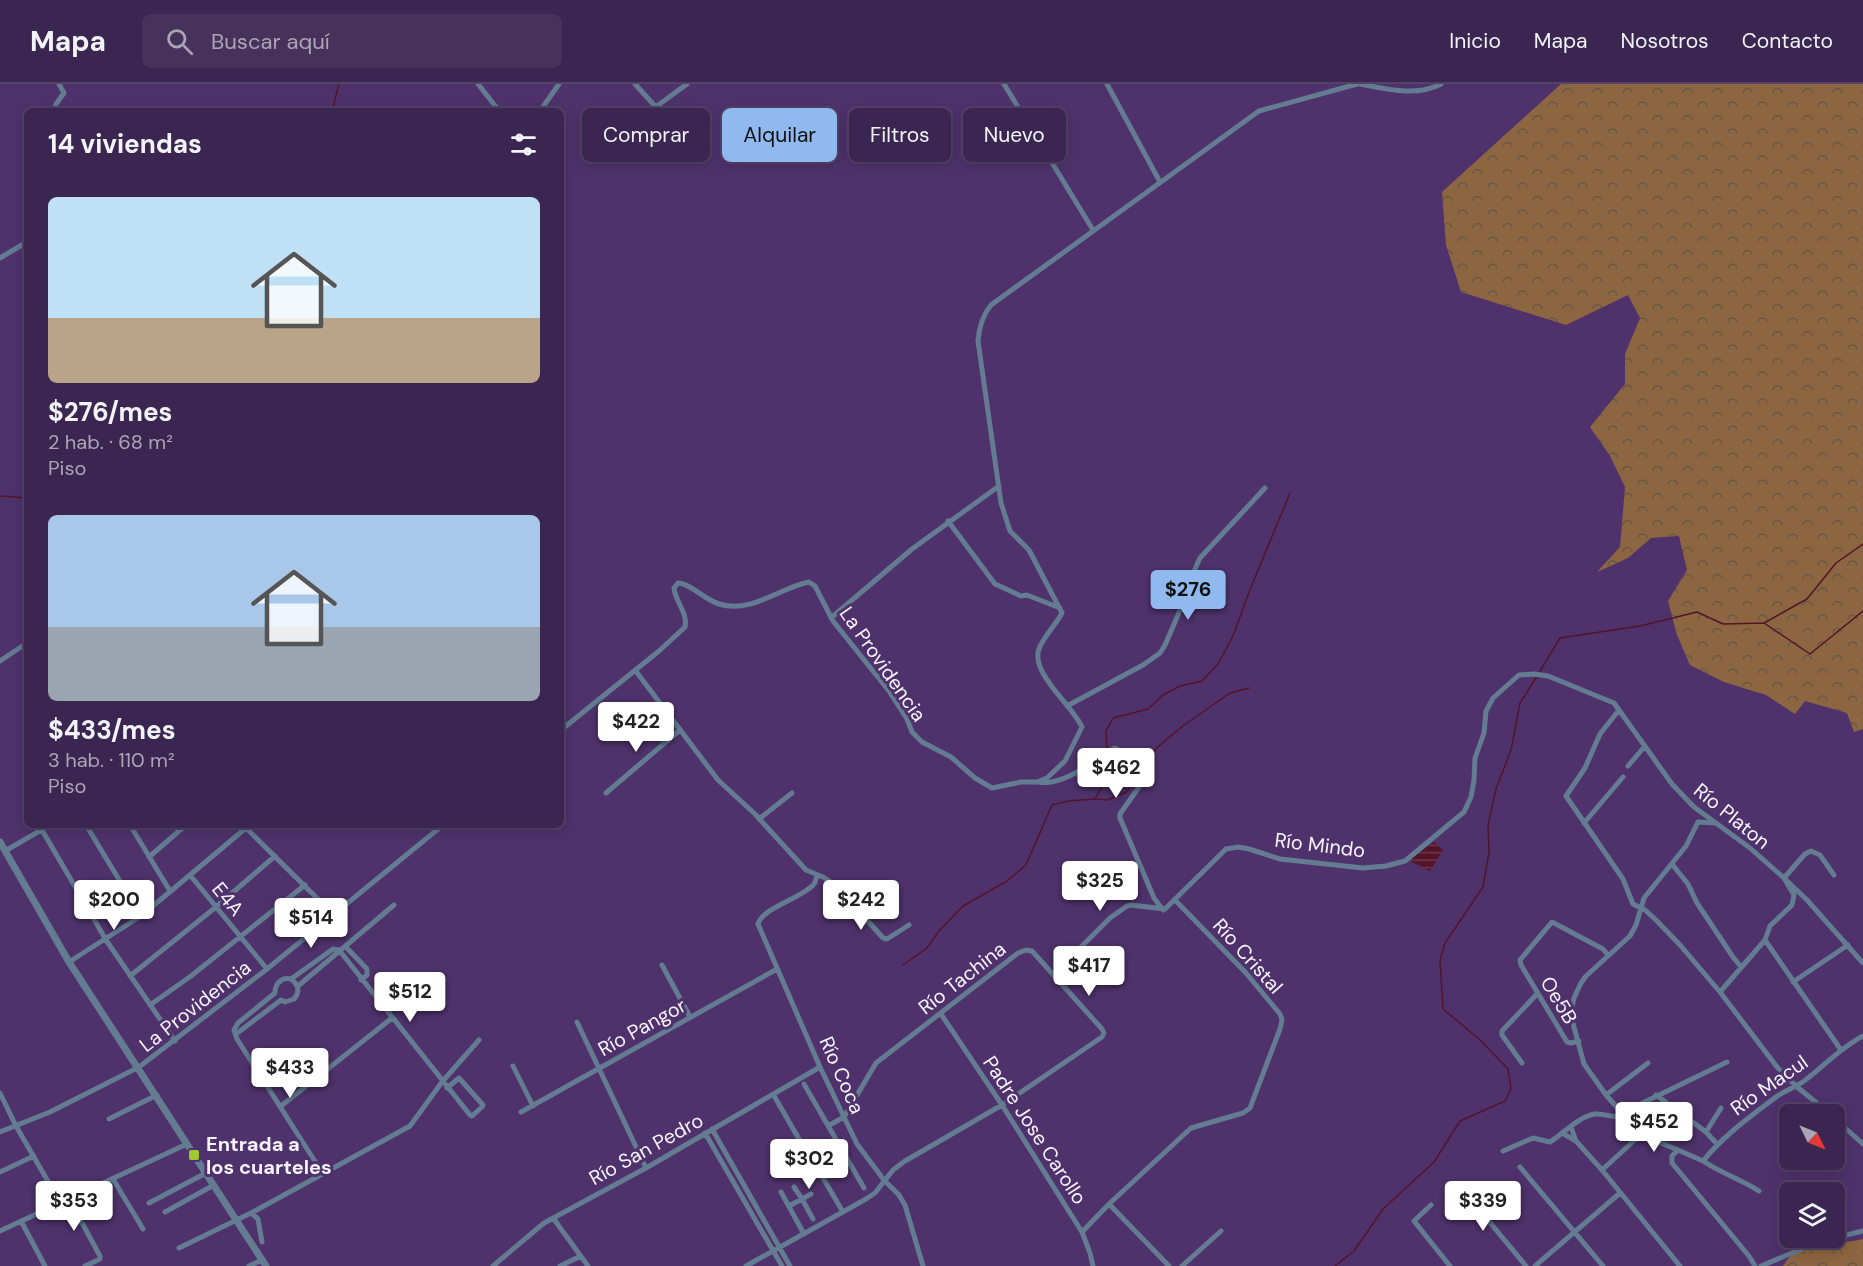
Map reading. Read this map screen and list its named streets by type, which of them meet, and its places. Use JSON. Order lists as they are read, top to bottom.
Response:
{
  "streets": {
    "street": [
      "La Providencia",
      "Río Platon",
      "Río Mindo",
      "E4A",
      "Río Cristal",
      "Río Tachina",
      "Oe5B",
      "Río Pangor",
      "Río Coca",
      "Río Macul",
      "Padre Jose Carollo",
      "Río San Pedro"
    ]
  },
  "crossings": [
    ["La Providencia", "E4A"],
    ["Río Platon", "Río Mindo"],
    ["Río Mindo", "Río Cristal"],
    ["Río Cristal", "Padre Jose Carollo"],
    ["Río Tachina", "Río Coca"],
    ["Río Tachina", "Padre Jose Carollo"],
    ["Río Pangor", "Río Coca"],
    ["Río Coca", "Río San Pedro"]
  ],
  "places": {
    "transit": ["Entrada a los cuarteles"]
  },
  "north": "bottom right",
  "page": {
    "header": "Mapa",
    "search": "Buscar aquí",
    "nav": [
      "Inicio",
      "Mapa",
      "Nosotros",
      "Contacto"
    ],
    "chip": [
      "Comprar",
      "Alquilar",
      "Filtros",
      "Nuevo"
    ],
    "heading": "14 viviendas",
    "list": [
      {
        "name": "$276/mes",
        "note": "2 hab. · 68 m² · Piso"
      },
      {
        "name": "$433/mes",
        "note": "3 hab. · 110 m² · Piso"
      }
    ],
    "price": [
      "$276",
      "$422",
      "$462",
      "$325",
      "$200",
      "$242",
      "$514",
      "$417",
      "$512",
      "$433",
      "$452",
      "$302",
      "$353",
      "$339"
    ]
  }
}
